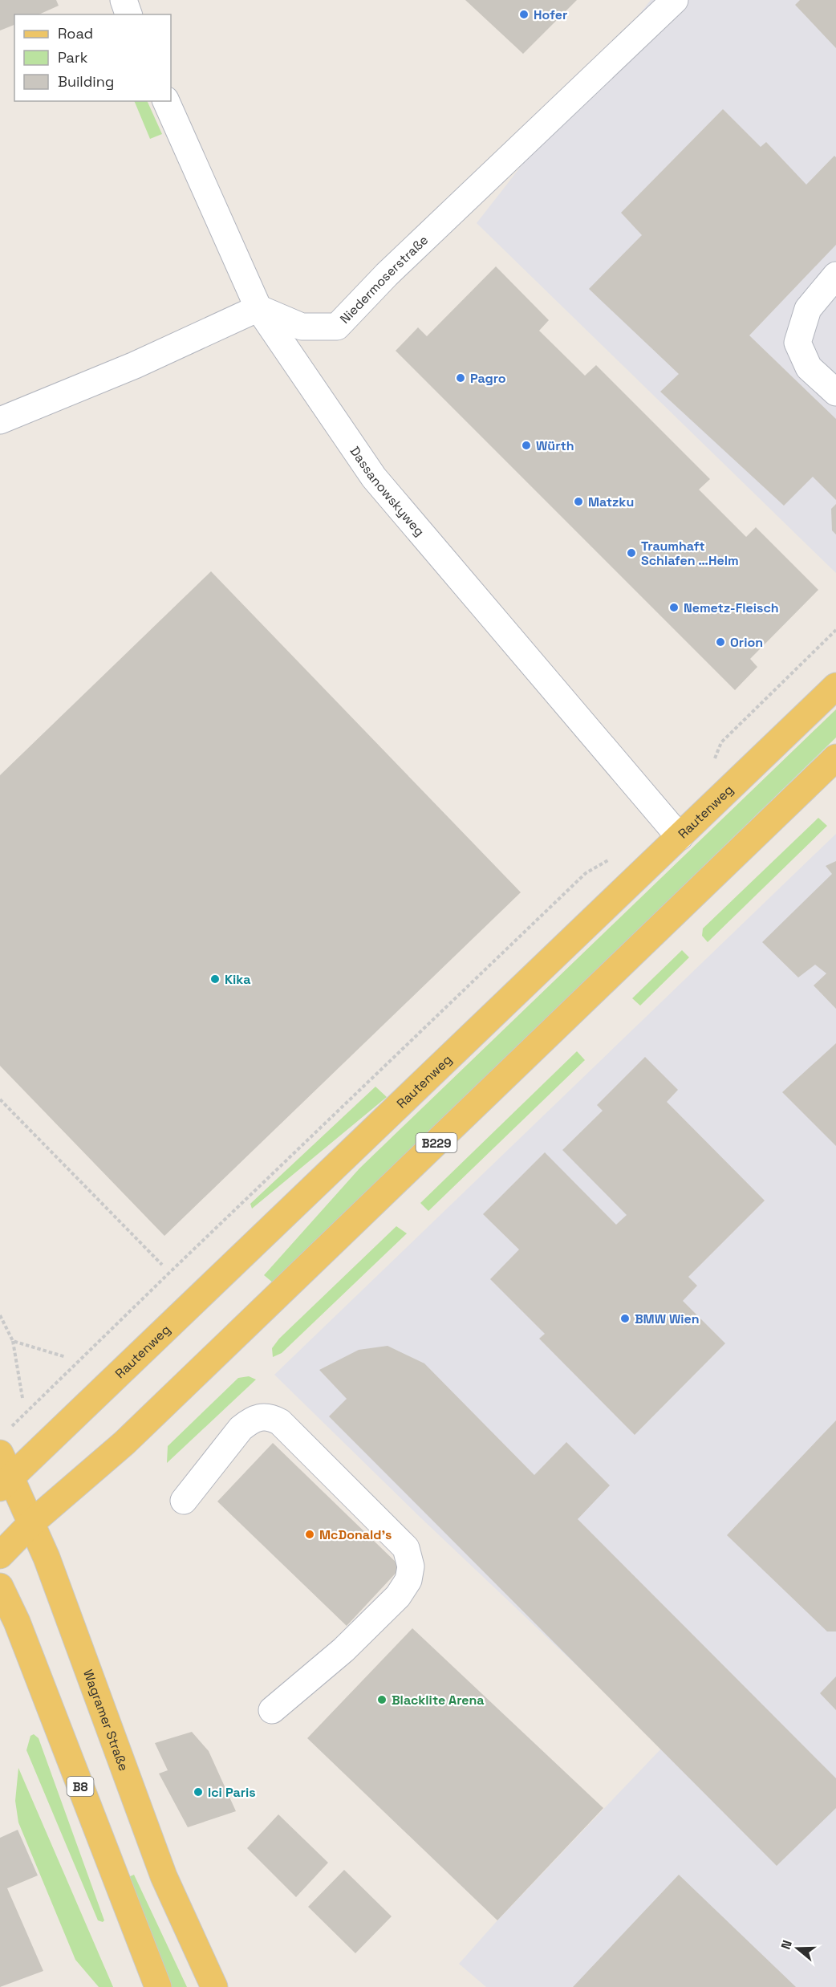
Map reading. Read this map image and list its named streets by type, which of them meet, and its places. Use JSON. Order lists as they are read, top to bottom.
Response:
{
  "streets": {
    "main road": [
      "Rautenweg",
      "B229",
      "Wagramer Straße",
      "B8"
    ],
    "street": ["Niedermoserstraße", "Dassanowskyweg"]
  },
  "crossings": [
    ["Niedermoserstraße", "Dassanowskyweg"],
    ["Dassanowskyweg", "Rautenweg"],
    ["Rautenweg", "Wagramer Straße"],
    ["B229", "Wagramer Straße"]
  ],
  "places": [
    "Hofer",
    "Pagro",
    "Würth",
    "Matzku",
    "Traumhaft Schlafen …Helm",
    "Nemetz-Fleisch",
    "Orion",
    "Kika",
    "BMW Wien",
    "McDonald's",
    "Blacklite Arena",
    "Ici Paris"
  ],
  "legend": ["Road", "Park", "Building"],
  "north": "left"
}
